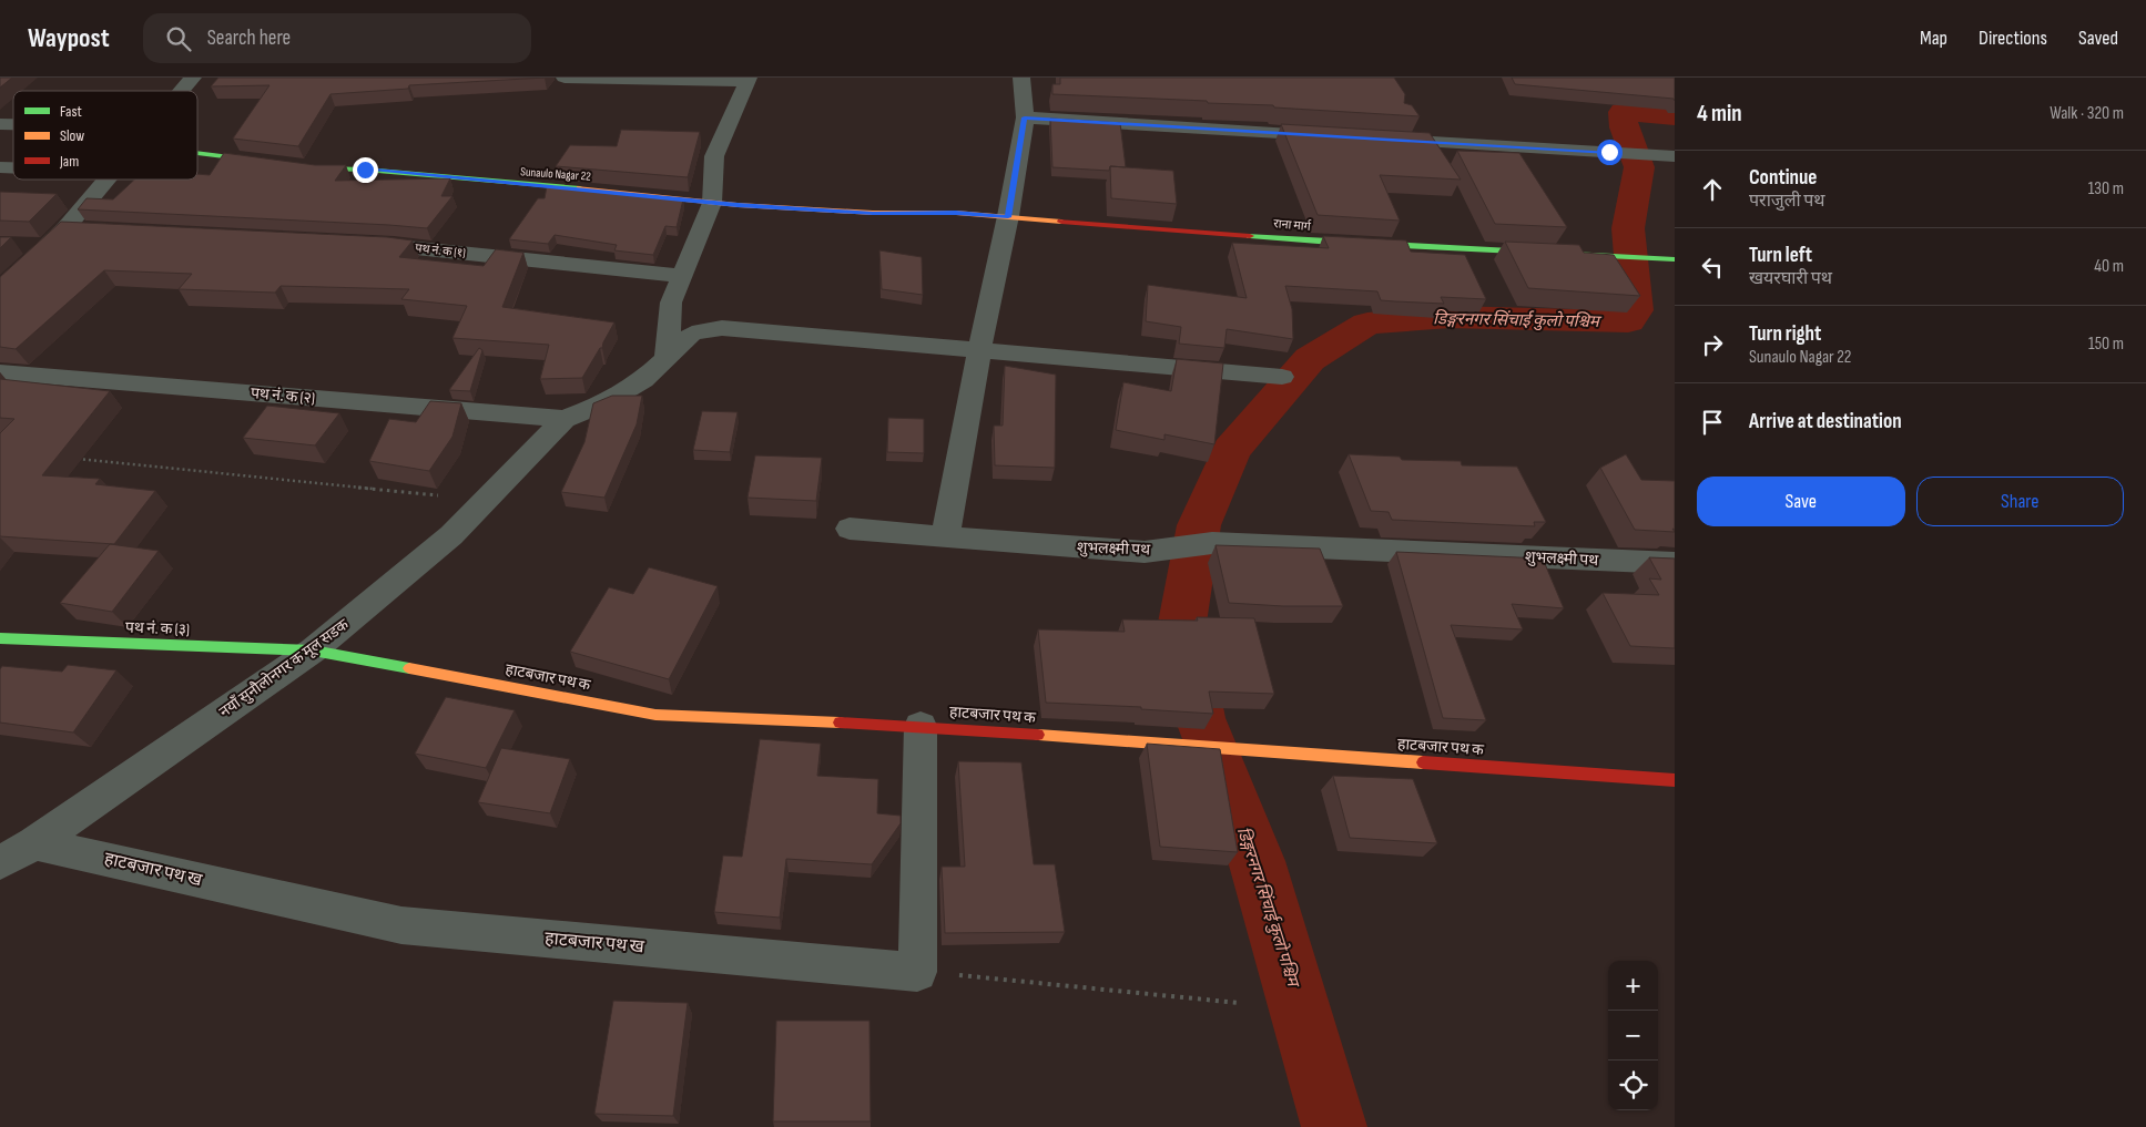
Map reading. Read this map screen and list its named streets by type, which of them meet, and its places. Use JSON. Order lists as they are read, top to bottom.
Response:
{
  "streets": {
    "street": [
      "Sunaulo Nagar 22",
      "राना मार्ग",
      "पथ नं. क (१)",
      "पथ नं. क (२)",
      "शुभलक्ष्मी पथ",
      "पथ नं. क (३)",
      "नयाँ सुनौलोनगर क मूल सडक",
      "हाटबजार पथ क",
      "हाटबजार पथ ख"
    ]
  },
  "crossings": [
    ["Sunaulo Nagar 22", "राना मार्ग"],
    ["पथ नं. क (२)", "नयाँ सुनौलोनगर क मूल सडक"],
    ["पथ नं. क (३)", "नयाँ सुनौलोनगर क मूल सडक"],
    ["पथ नं. क (३)", "हाटबजार पथ क"],
    ["नयाँ सुनौलोनगर क मूल सडक", "हाटबजार पथ क"],
    ["नयाँ सुनौलोनगर क मूल सडक", "हाटबजार पथ ख"]
  ],
  "water": ["डिङ्गरनगर सिंचाई कुलो पश्चिम"],
  "legend": ["Fast", "Slow", "Jam"],
  "page": {
    "header": "Waypost",
    "search": "Search here",
    "nav": ["Map", "Directions", "Saved"],
    "heading": ["4 min", "Walk · 320 m"],
    "list": [
      ["Continue", "पराजुली पथ", "130 m"],
      ["Turn left", "खयरघारी पथ", "40 m"],
      ["Turn right", "Sunaulo Nagar 22", "150 m"],
      "Arrive at destination"
    ],
    "buttons": ["Save", "Share"],
    "map_buttons": ["+", "−"]
  }
}
